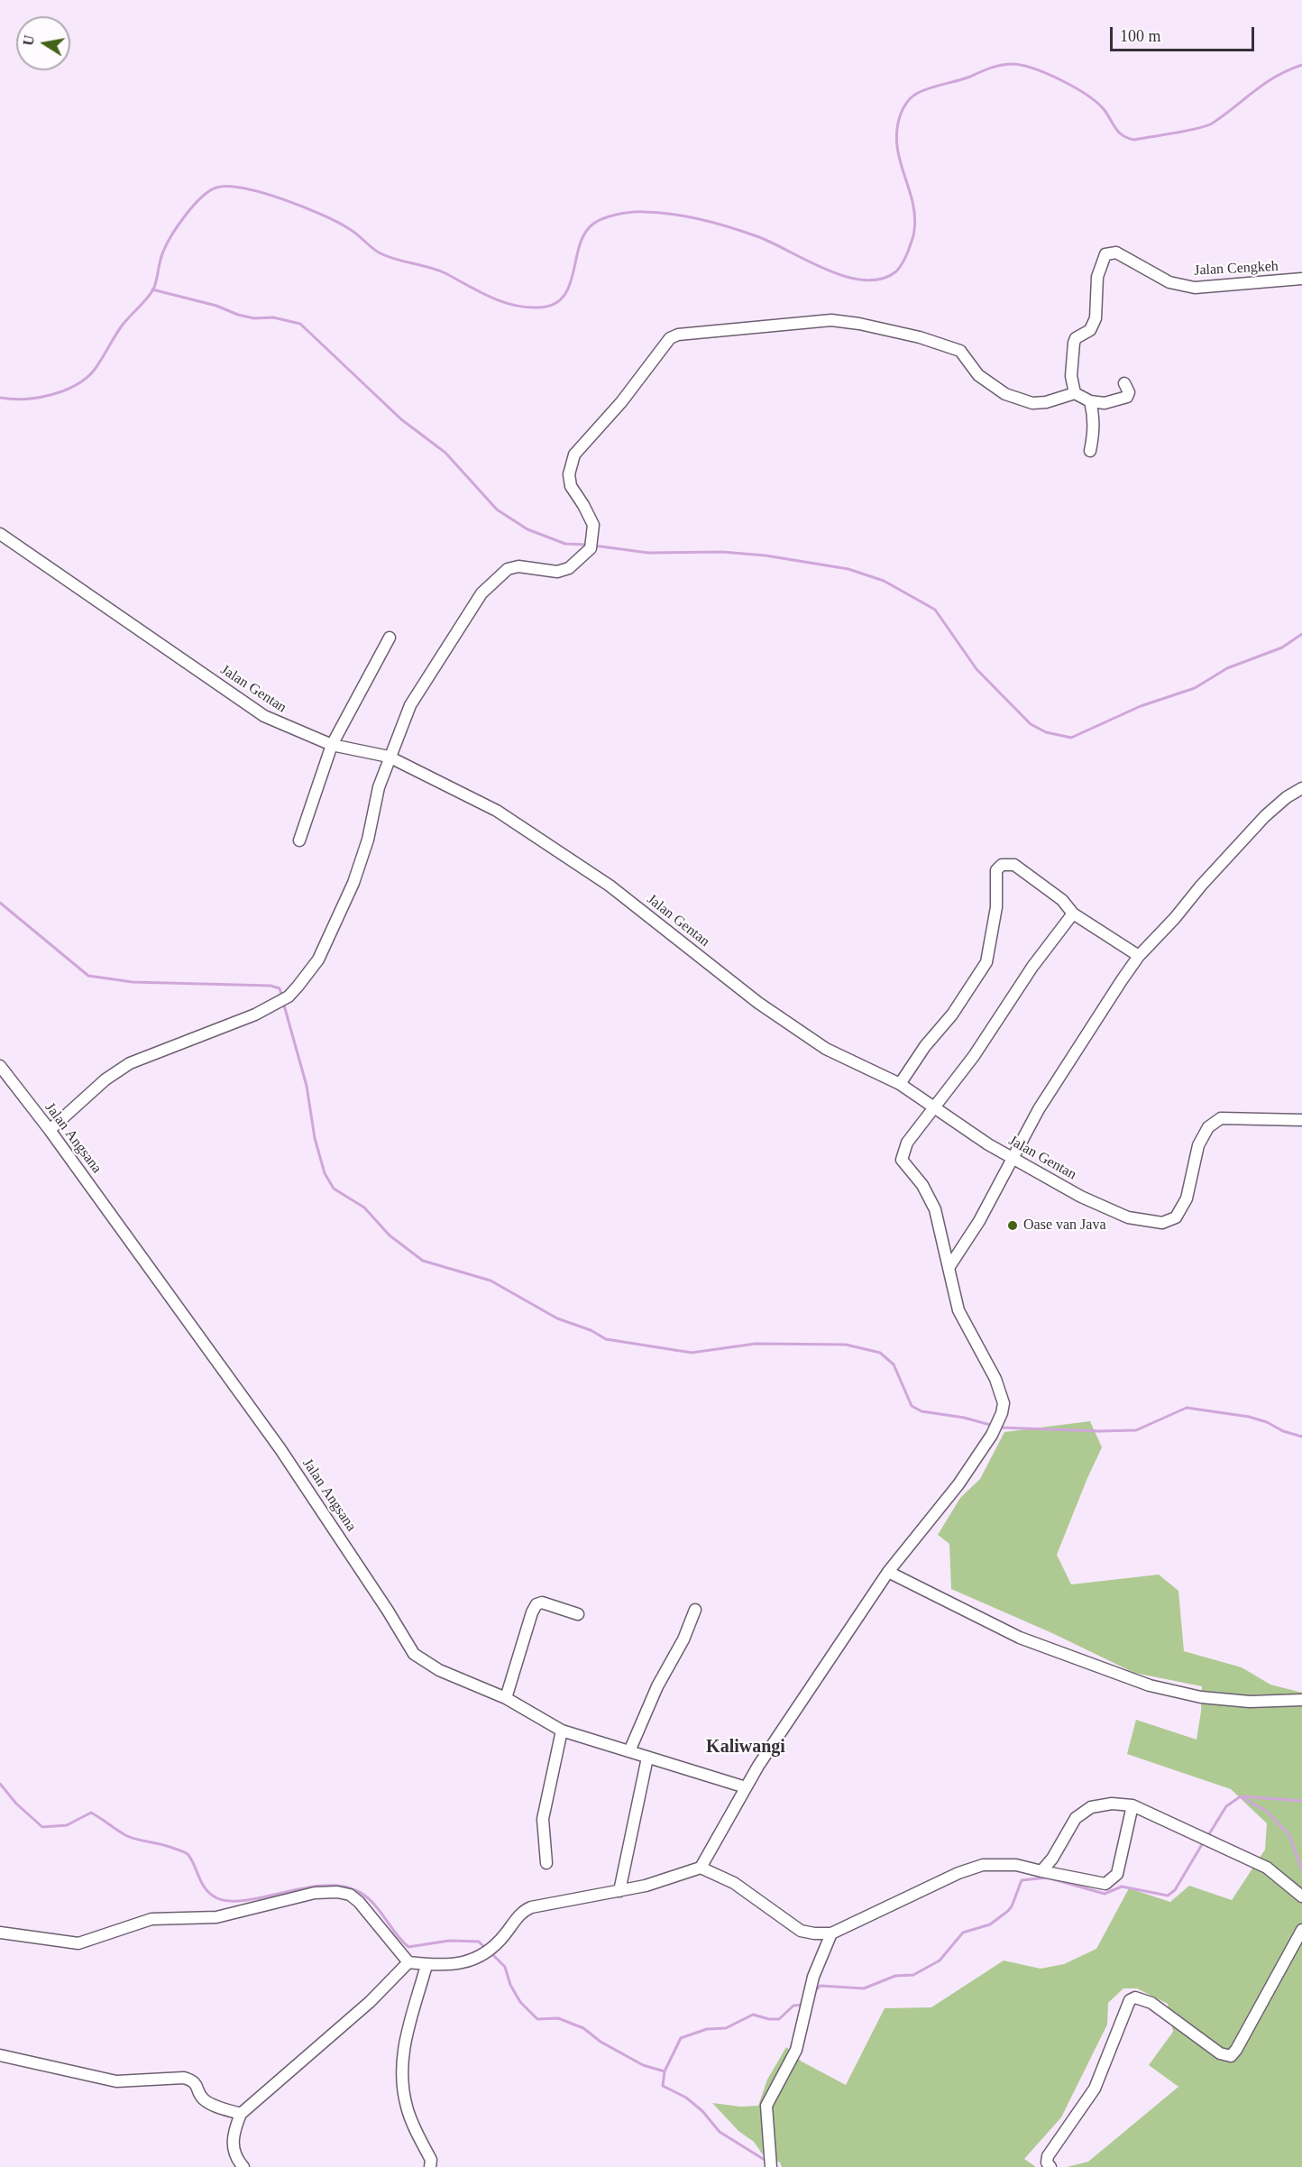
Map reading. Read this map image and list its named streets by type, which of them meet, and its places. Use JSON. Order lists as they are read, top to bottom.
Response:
{
  "streets": {
    "street": ["Jalan Cengkeh", "Jalan Gentan", "Jalan Angsana"]
  },
  "districts": ["Kaliwangi"],
  "places": ["Oase van Java"],
  "scale_bar": "100 m",
  "north": "left"
}
